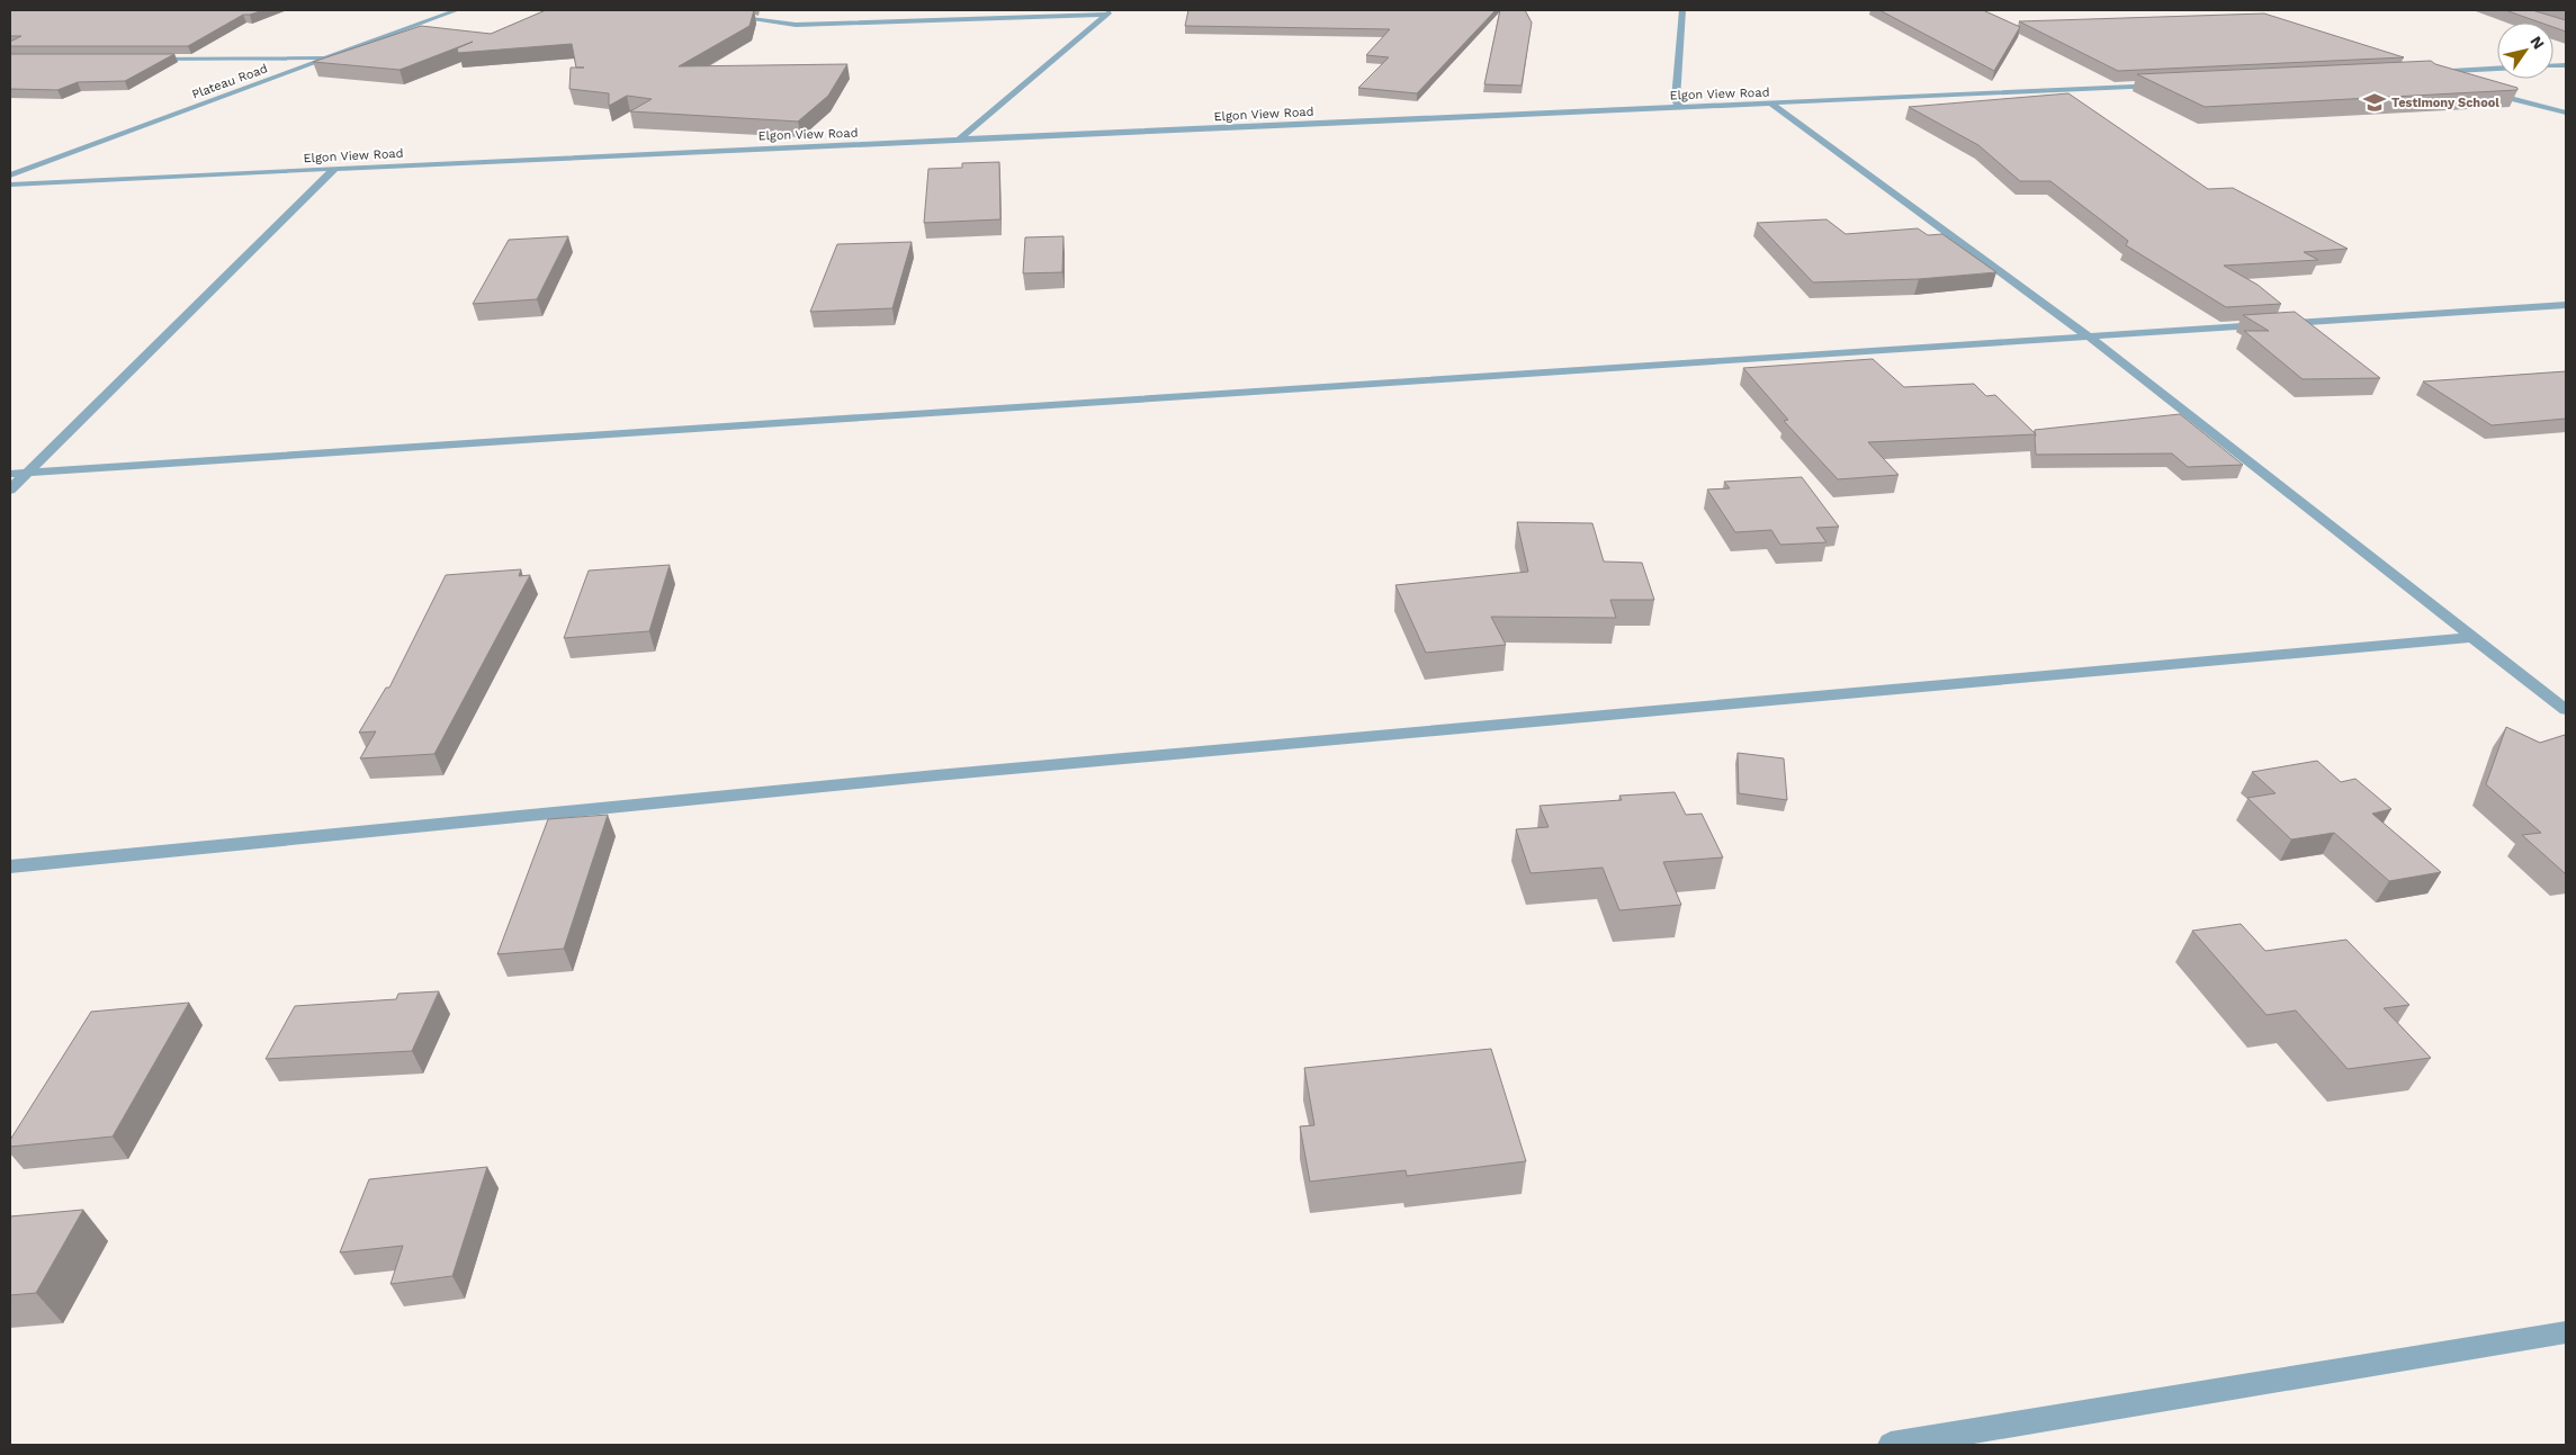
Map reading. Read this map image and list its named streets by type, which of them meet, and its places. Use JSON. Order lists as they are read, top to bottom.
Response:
{
  "streets": {
    "street": ["Plateau Road", "Elgon View Road"]
  },
  "places": {
    "school or university": ["Testimony School"]
  },
  "north": "top right"
}
